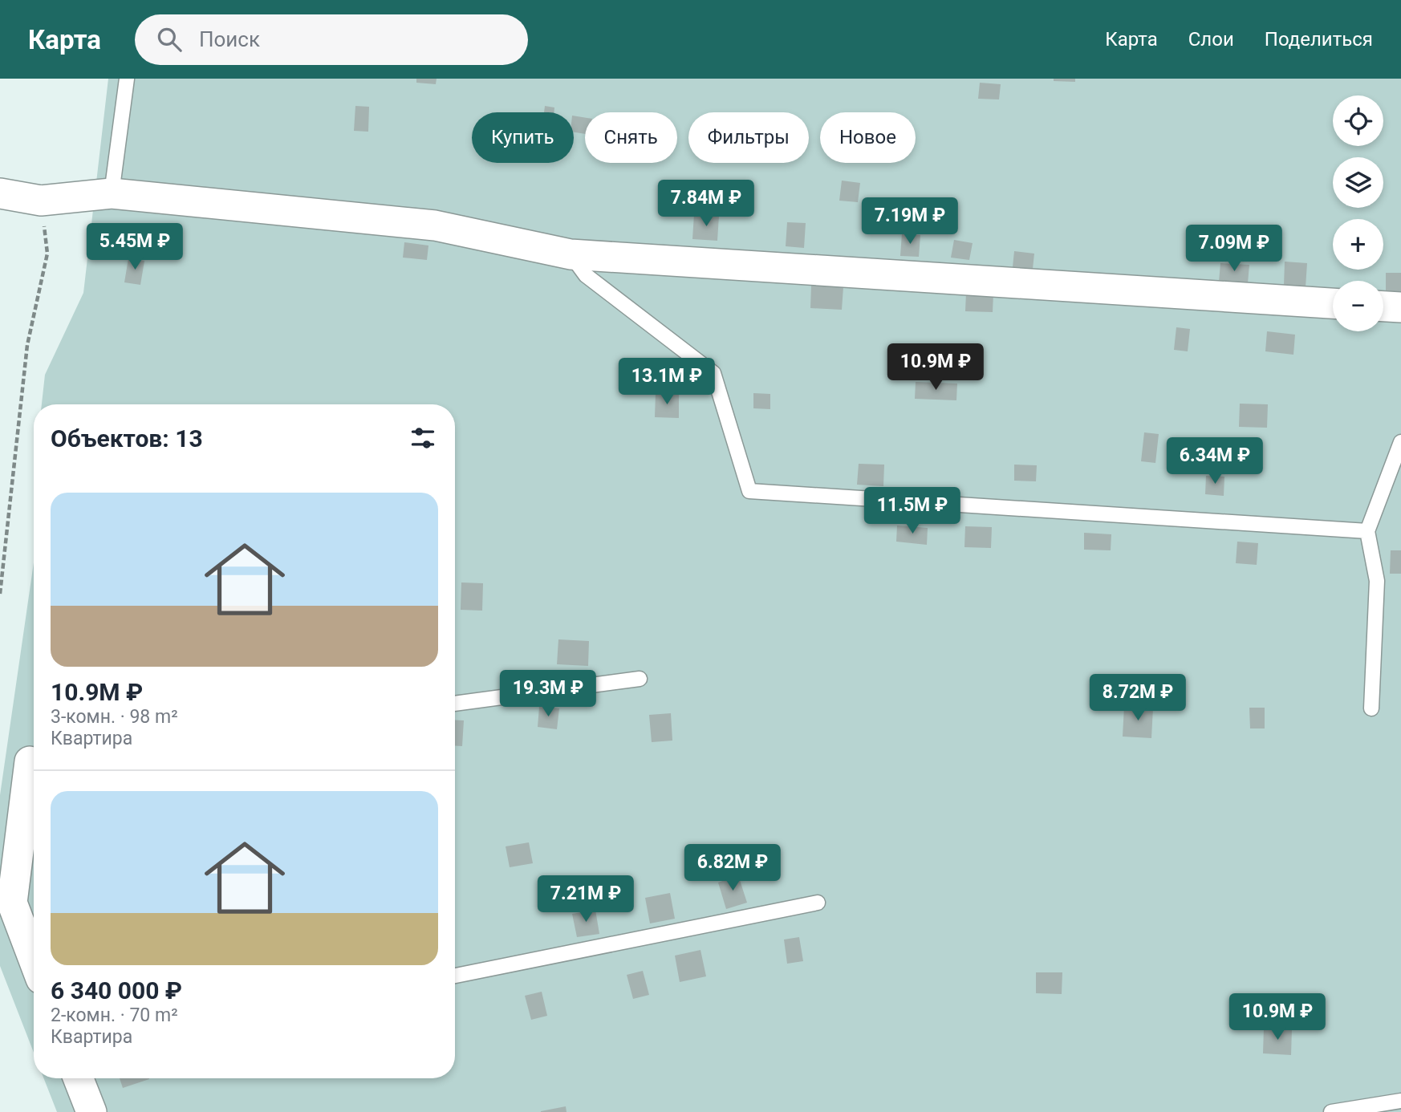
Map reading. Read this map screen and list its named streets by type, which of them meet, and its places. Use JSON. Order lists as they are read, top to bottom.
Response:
{
  "page": {
    "header": "Карта",
    "search": "Поиск",
    "nav": ["Карта", "Слои", "Поделиться"],
    "map_buttons": ["+", "−"],
    "chip": [
      "Купить",
      "Снять",
      "Фильтры",
      "Новое"
    ],
    "price": [
      "7.84M ₽",
      "7.19M ₽",
      "5.45M ₽",
      "7.09M ₽",
      "10.9M ₽",
      "13.1M ₽",
      "6.34M ₽",
      "11.5M ₽",
      "19.3M ₽",
      "8.72M ₽",
      "6.82M ₽",
      "7.21M ₽",
      "10.9M ₽"
    ],
    "heading": "Объектов: 13",
    "list": [
      {
        "name": "10.9M ₽",
        "note": "3-комн. · 98 m² · Квартира"
      },
      {
        "name": "6 340 000 ₽",
        "note": "2-комн. · 70 m² · Квартира"
      }
    ]
  }
}
